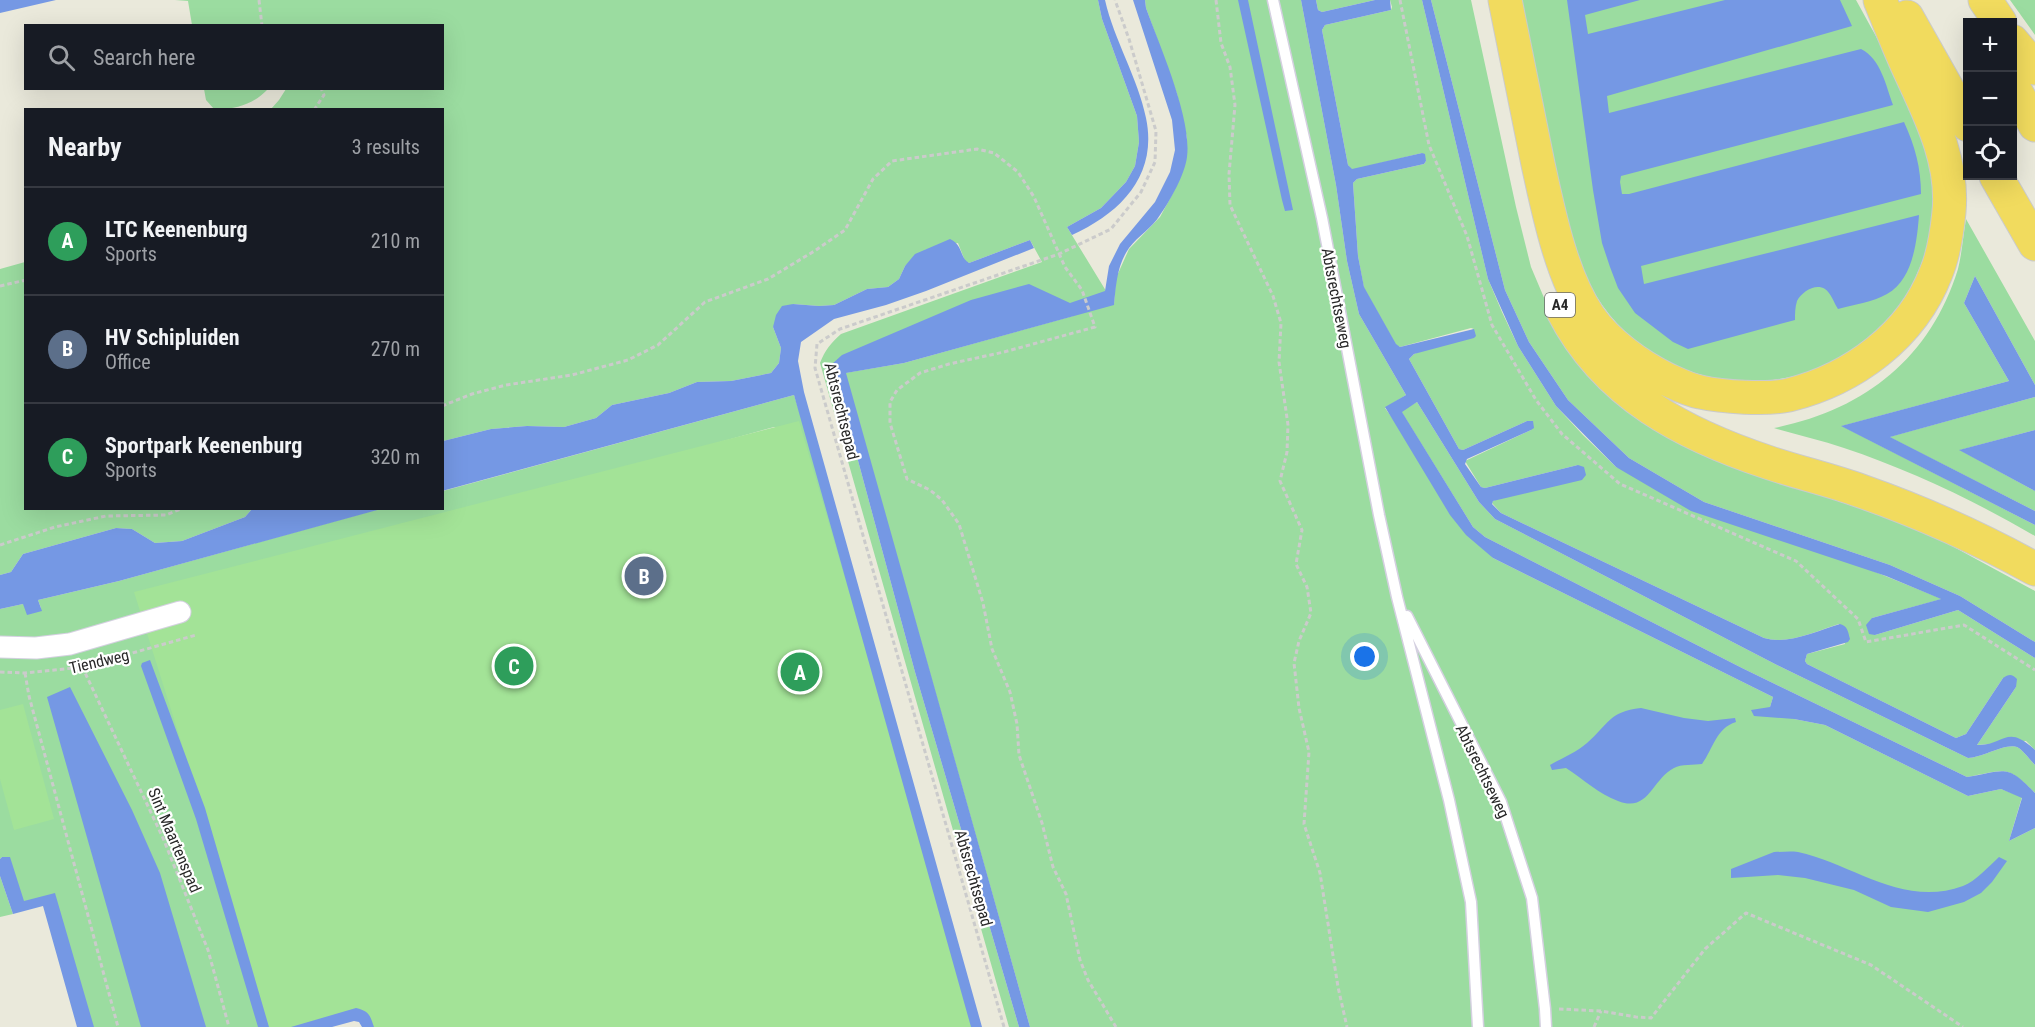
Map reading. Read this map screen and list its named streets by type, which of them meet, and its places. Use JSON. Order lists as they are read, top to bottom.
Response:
{
  "streets": {
    "highway": ["A4"],
    "street": ["Tiendweg"],
    "lane": ["Abtsrechtseweg"],
    "path": ["Abtsrechtsepad", "Sint Maartenspad"]
  },
  "crossings": [
    ["Tiendweg", "Sint Maartenspad"]
  ],
  "page": {
    "map_buttons": ["+", "−"],
    "search": "Search here",
    "heading": ["Nearby", "3 results"],
    "list": [
      {
        "mark": "A",
        "name": "LTC Keenenburg",
        "note": "Sports",
        "value": "210 m"
      },
      {
        "mark": "B",
        "name": "HV Schipluiden",
        "note": "Office",
        "value": "270 m"
      },
      {
        "mark": "C",
        "name": "Sportpark Keenenburg",
        "note": "Sports",
        "value": "320 m"
      }
    ],
    "pins": ["B", "C", "A"]
  }
}
